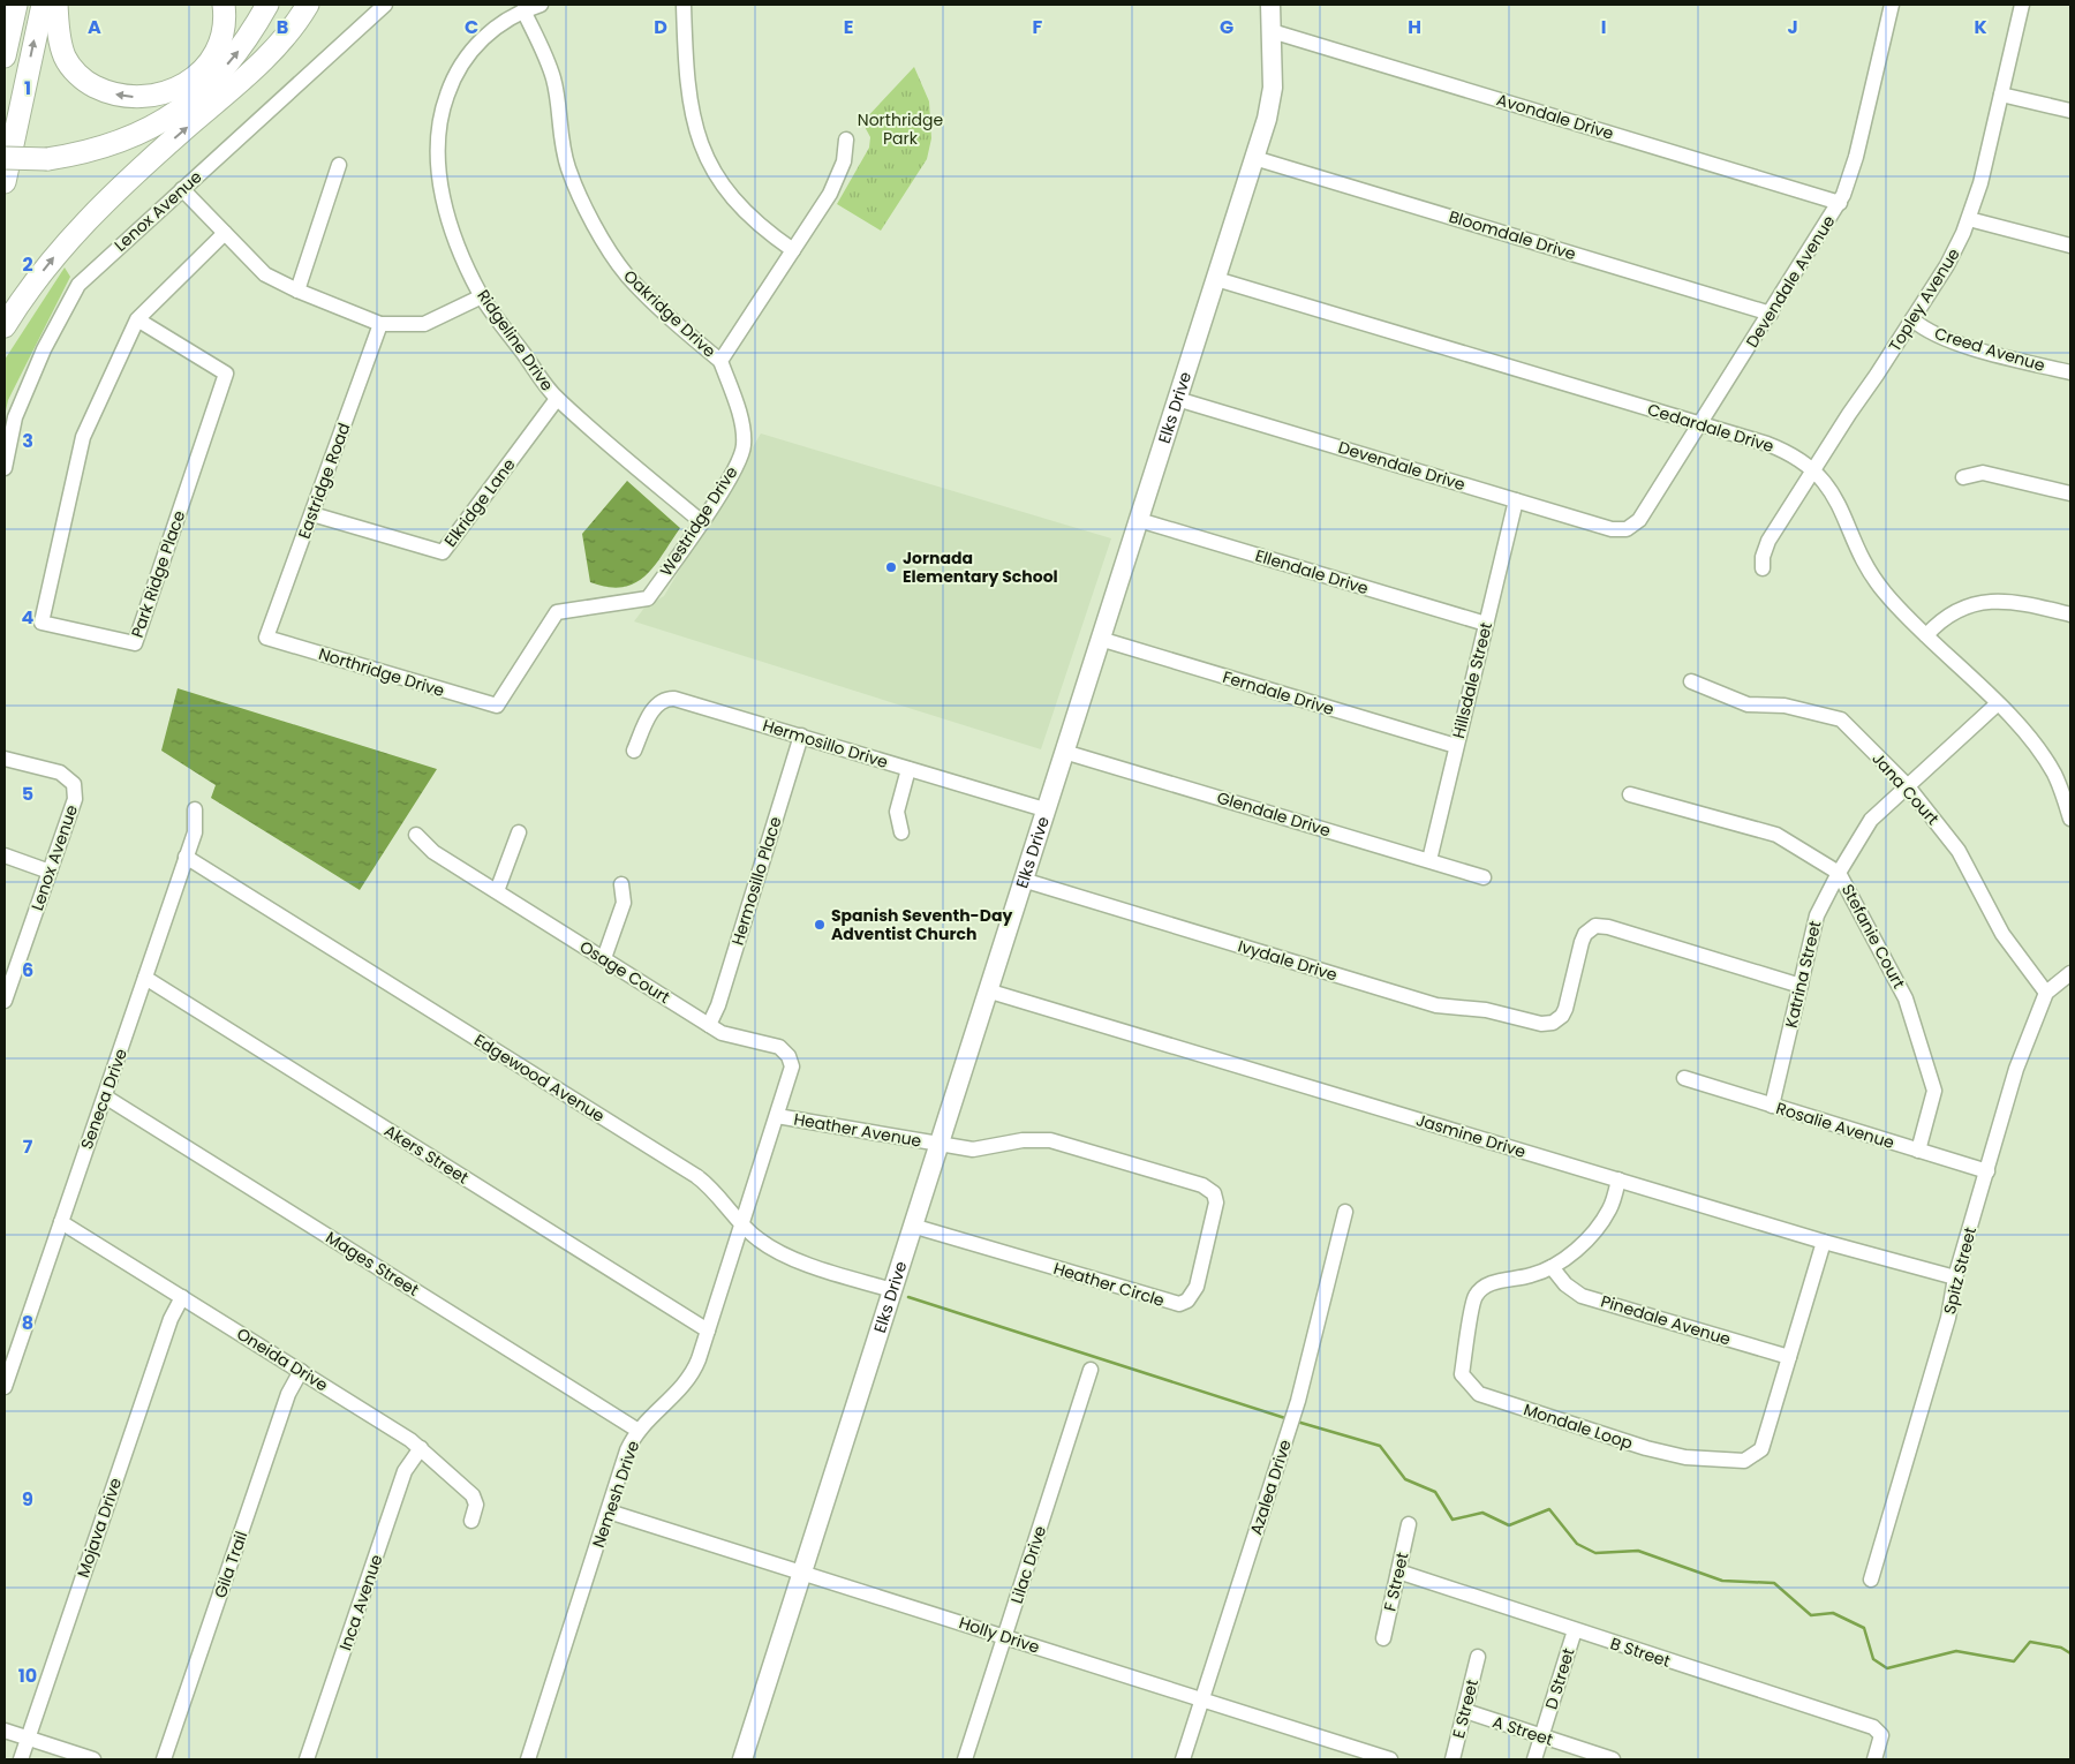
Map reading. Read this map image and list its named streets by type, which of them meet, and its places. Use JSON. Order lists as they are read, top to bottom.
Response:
{
  "streets": {
    "main road": ["Elks Drive"],
    "street": [
      "Avondale Drive",
      "Lenox Avenue",
      "Bloomdale Drive",
      "Devendale Avenue",
      "Topley Avenue",
      "Oakridge Drive",
      "Ridgeline Drive",
      "Creed Avenue",
      "Cedardale Drive",
      "Devendale Drive",
      "Eastridge Road",
      "Elkridge Lane",
      "Westridge Drive",
      "Ellendale Drive",
      "Park Ridge Place",
      "Northridge Drive",
      "Hillsdale Street",
      "Ferndale Drive",
      "Hermosillo Drive",
      "Jana Court",
      "Glendale Drive",
      "Hermosillo Place",
      "Stefanie Court",
      "Ivydale Drive",
      "Osage Court",
      "Katrina Street",
      "Edgewood Avenue",
      "Seneca Drive",
      "Rosalie Avenue",
      "Heather Avenue",
      "Jasmine Drive",
      "Akers Street",
      "Mages Street",
      "Spitz Street",
      "Heather Circle",
      "Pinedale Avenue",
      "Oneida Drive",
      "Mondale Loop",
      "Azalea Drive",
      "Nemesh Drive",
      "Mojava Drive",
      "Gila Trail",
      "Lilac Drive",
      "F Street",
      "Inca Avenue",
      "Holly Drive",
      "B Street",
      "D Street",
      "E Street",
      "A Street"
    ]
  },
  "crossings": [
    ["Avondale Drive", "Devendale Avenue"],
    ["Avondale Drive", "Elks Drive"],
    ["Bloomdale Drive", "Devendale Avenue"],
    ["Bloomdale Drive", "Elks Drive"],
    ["Devendale Avenue", "Cedardale Drive"],
    ["Devendale Avenue", "Devendale Drive"],
    ["Topley Avenue", "Creed Avenue"],
    ["Topley Avenue", "Cedardale Drive"],
    ["Oakridge Drive", "Ridgeline Drive"],
    ["Oakridge Drive", "Westridge Drive"],
    ["Ridgeline Drive", "Elkridge Lane"],
    ["Ridgeline Drive", "Westridge Drive"],
    ["Elks Drive", "Cedardale Drive"],
    ["Elks Drive", "Devendale Drive"],
    ["Elks Drive", "Ellendale Drive"],
    ["Elks Drive", "Ferndale Drive"],
    ["Elks Drive", "Hermosillo Drive"],
    ["Elks Drive", "Glendale Drive"],
    ["Elks Drive", "Ivydale Drive"],
    ["Elks Drive", "Edgewood Avenue"],
    ["Elks Drive", "Heather Avenue"],
    ["Elks Drive", "Jasmine Drive"],
    ["Elks Drive", "Heather Circle"],
    ["Elks Drive", "Holly Drive"],
    ["Cedardale Drive", "Katrina Street"],
    ["Devendale Drive", "Hillsdale Street"],
    ["Eastridge Road", "Elkridge Lane"],
    ["Eastridge Road", "Northridge Drive"],
    ["Westridge Drive", "Northridge Drive"],
    ["Ellendale Drive", "Hillsdale Street"],
    ["Hillsdale Street", "Ferndale Drive"],
    ["Hillsdale Street", "Glendale Drive"],
    ["Hermosillo Drive", "Hermosillo Place"],
    ["Jana Court", "Katrina Street"],
    ["Jana Court", "Spitz Street"],
    ["Hermosillo Place", "Osage Court"],
    ["Stefanie Court", "Katrina Street"],
    ["Stefanie Court", "Rosalie Avenue"],
    ["Ivydale Drive", "Katrina Street"],
    ["Osage Court", "Heather Avenue"],
    ["Osage Court", "Nemesh Drive"],
    ["Katrina Street", "Rosalie Avenue"],
    ["Edgewood Avenue", "Seneca Drive"],
    ["Edgewood Avenue", "Nemesh Drive"],
    ["Seneca Drive", "Akers Street"],
    ["Seneca Drive", "Mages Street"],
    ["Seneca Drive", "Oneida Drive"],
    ["Rosalie Avenue", "Spitz Street"],
    ["Heather Avenue", "Heather Circle"],
    ["Heather Avenue", "Nemesh Drive"],
    ["Jasmine Drive", "Spitz Street"],
    ["Jasmine Drive", "Mondale Loop"],
    ["Akers Street", "Nemesh Drive"],
    ["Mages Street", "Nemesh Drive"],
    ["Pinedale Avenue", "Mondale Loop"],
    ["Oneida Drive", "Mojava Drive"],
    ["Oneida Drive", "Gila Trail"],
    ["Oneida Drive", "Inca Avenue"],
    ["Azalea Drive", "Holly Drive"],
    ["Nemesh Drive", "Holly Drive"],
    ["Lilac Drive", "Holly Drive"],
    ["F Street", "B Street"],
    ["B Street", "D Street"],
    ["D Street", "A Street"],
    ["E Street", "A Street"]
  ],
  "parks": ["Northridge Park"],
  "places": ["Jornada Elementary School", "Spanish Seventh-Day Adventist Church"],
  "grid": {
    "columns": [
      "A",
      "B",
      "C",
      "D",
      "E",
      "F",
      "G",
      "H",
      "I",
      "J",
      "K"
    ],
    "rows": [
      "1",
      "2",
      "3",
      "4",
      "5",
      "6",
      "7",
      "8",
      "9",
      "10"
    ]
  }
}
